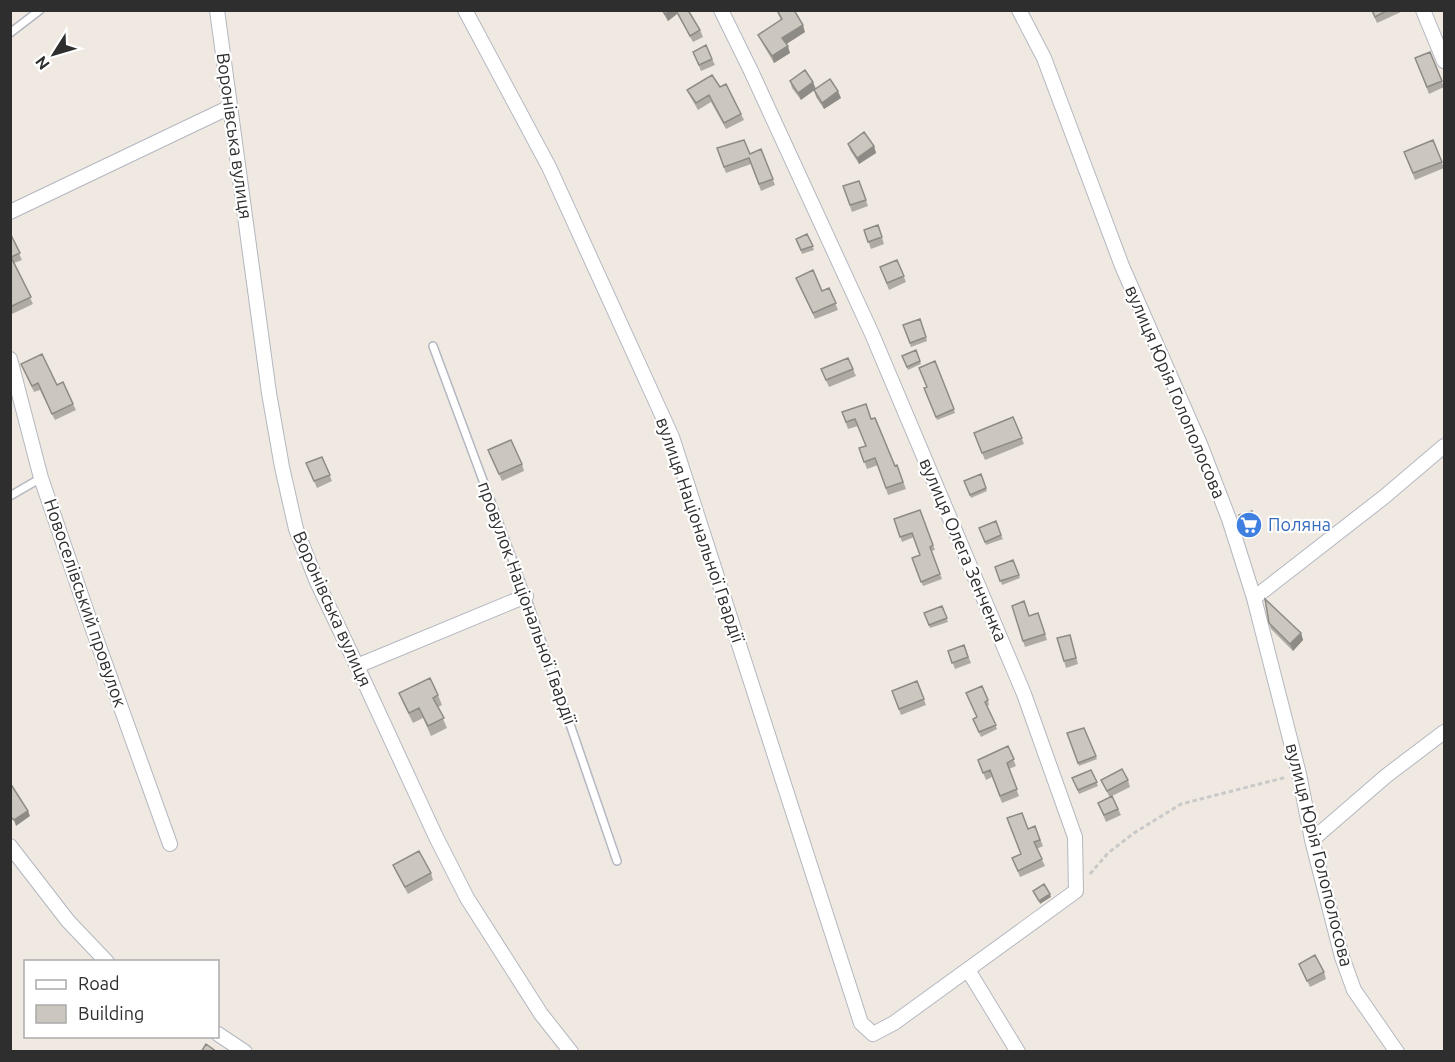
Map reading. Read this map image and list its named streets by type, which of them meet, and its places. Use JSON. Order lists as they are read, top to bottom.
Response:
{
  "streets": {
    "street": [
      "Воронівська вулиця",
      "вулиця Юрія Голополосова",
      "вулиця Національної Гвардії",
      "вулиця Олега Зенченка",
      "Новоселівський провулок"
    ],
    "lane": ["провулок Національної Гвардії"]
  },
  "places": {
    "supermarket": ["Поляна"]
  },
  "legend": ["Road", "Building"],
  "north": "bottom left"
}
